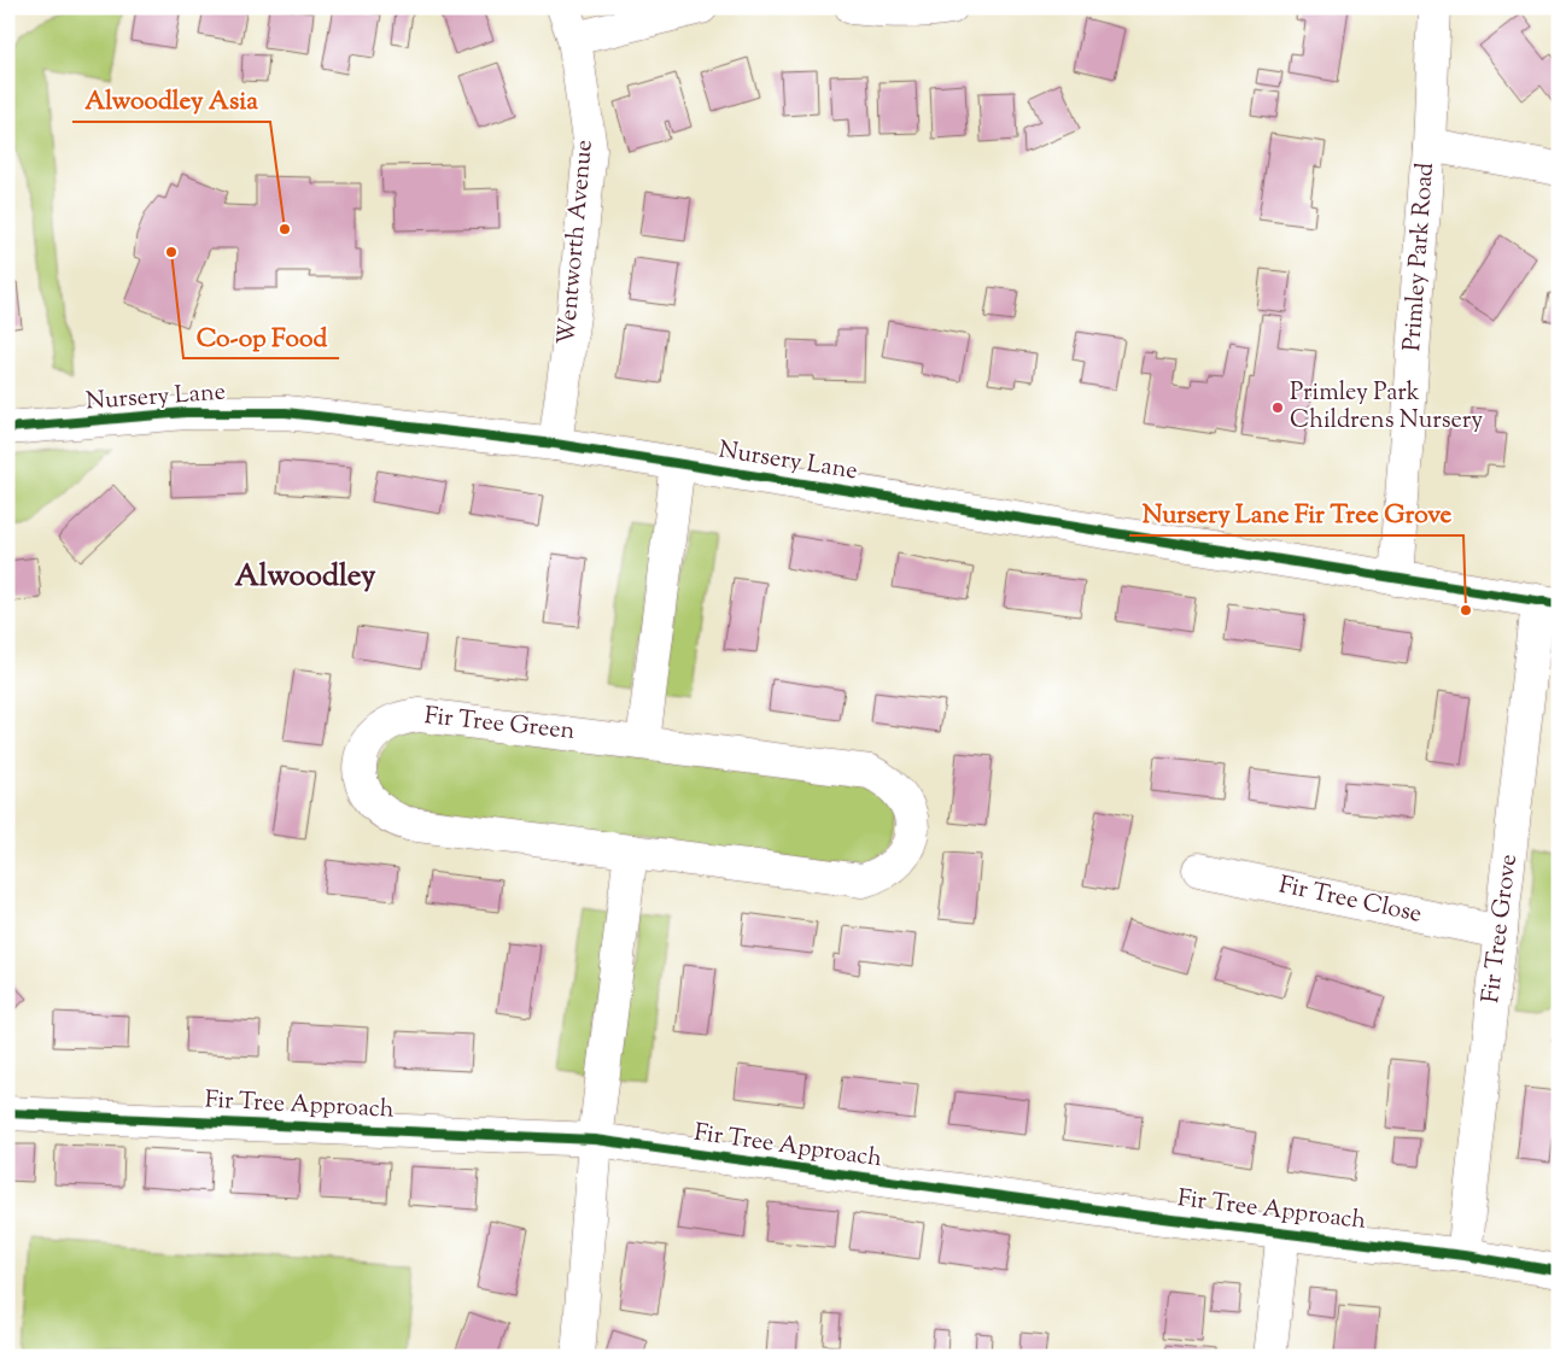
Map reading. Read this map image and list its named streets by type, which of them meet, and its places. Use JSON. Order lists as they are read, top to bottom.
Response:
{
  "streets": {
    "street": [
      "Wentworth Avenue",
      "Primley Park Road",
      "Nursery Lane",
      "Fir Tree Green",
      "Fir Tree Close",
      "Fir Tree Grove",
      "Fir Tree Approach"
    ]
  },
  "crossings": [
    ["Wentworth Avenue", "Nursery Lane"],
    ["Primley Park Road", "Nursery Lane"],
    ["Nursery Lane", "Fir Tree Grove"],
    ["Fir Tree Close", "Fir Tree Grove"],
    ["Fir Tree Grove", "Fir Tree Approach"]
  ],
  "districts": ["Alwoodley"],
  "places": [
    "Alwoodley Asia",
    "Co-op Food",
    "Primley Park Childrens Nursery",
    "Nursery Lane Fir Tree Grove"
  ]
}
